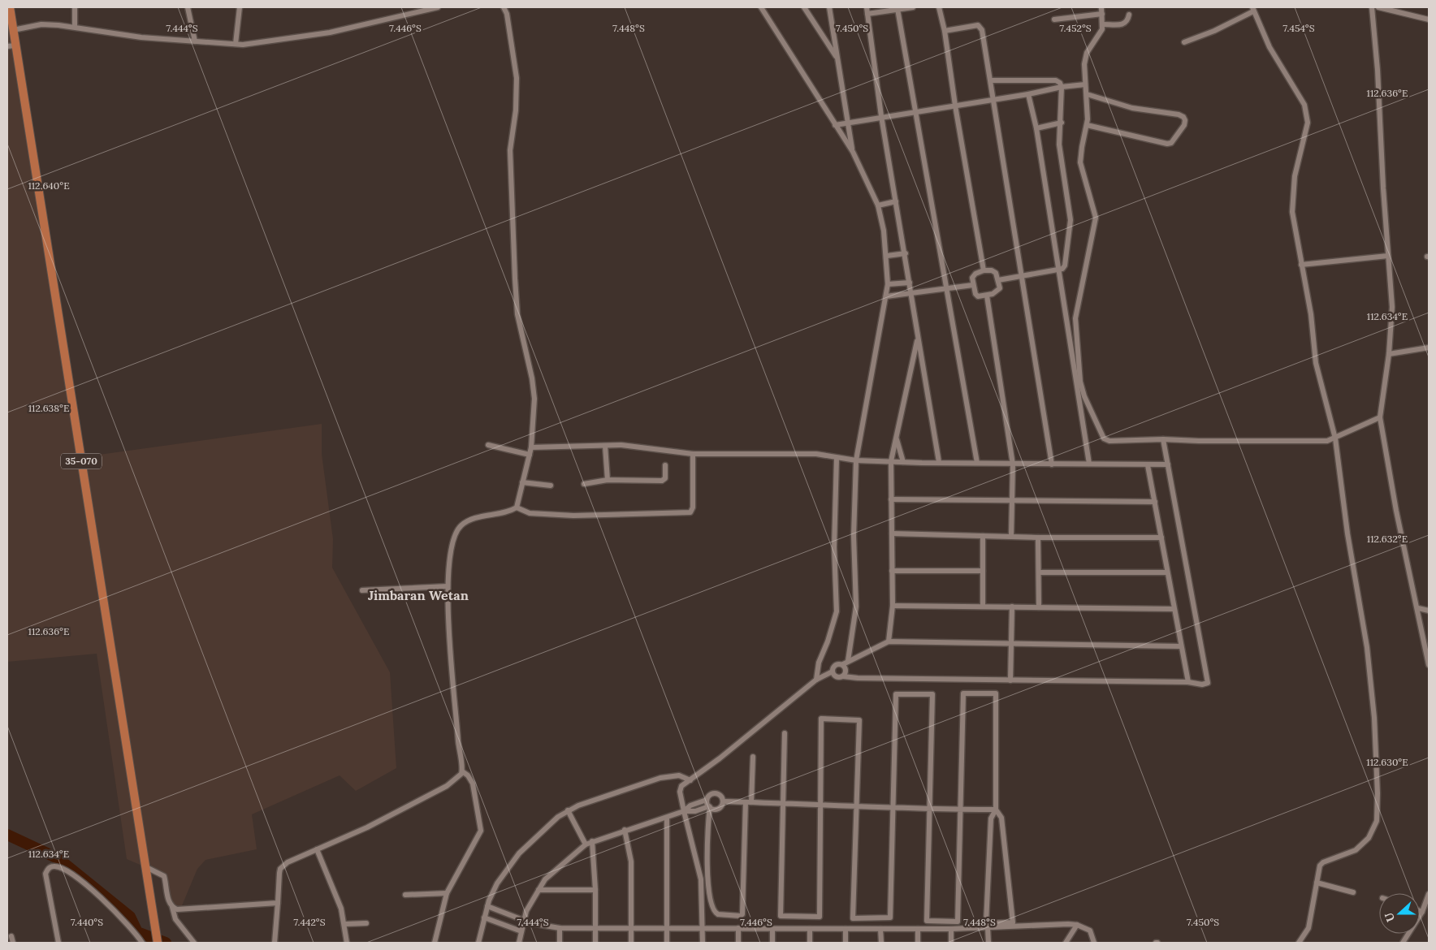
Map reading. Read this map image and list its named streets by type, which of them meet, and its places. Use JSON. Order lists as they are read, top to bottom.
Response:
{
  "streets": {
    "main road": ["35-070"]
  },
  "districts": ["Jimbaran Wetan"],
  "north": "left",
  "coordinates": [
    "7.444°S",
    "7.446°S",
    "7.448°S",
    "7.450°S",
    "7.452°S",
    "7.454°S",
    "112.636°E",
    "112.640°E",
    "112.634°E",
    "112.638°E",
    "112.632°E",
    "112.630°E",
    "7.440°S",
    "7.442°S"
  ]
}
